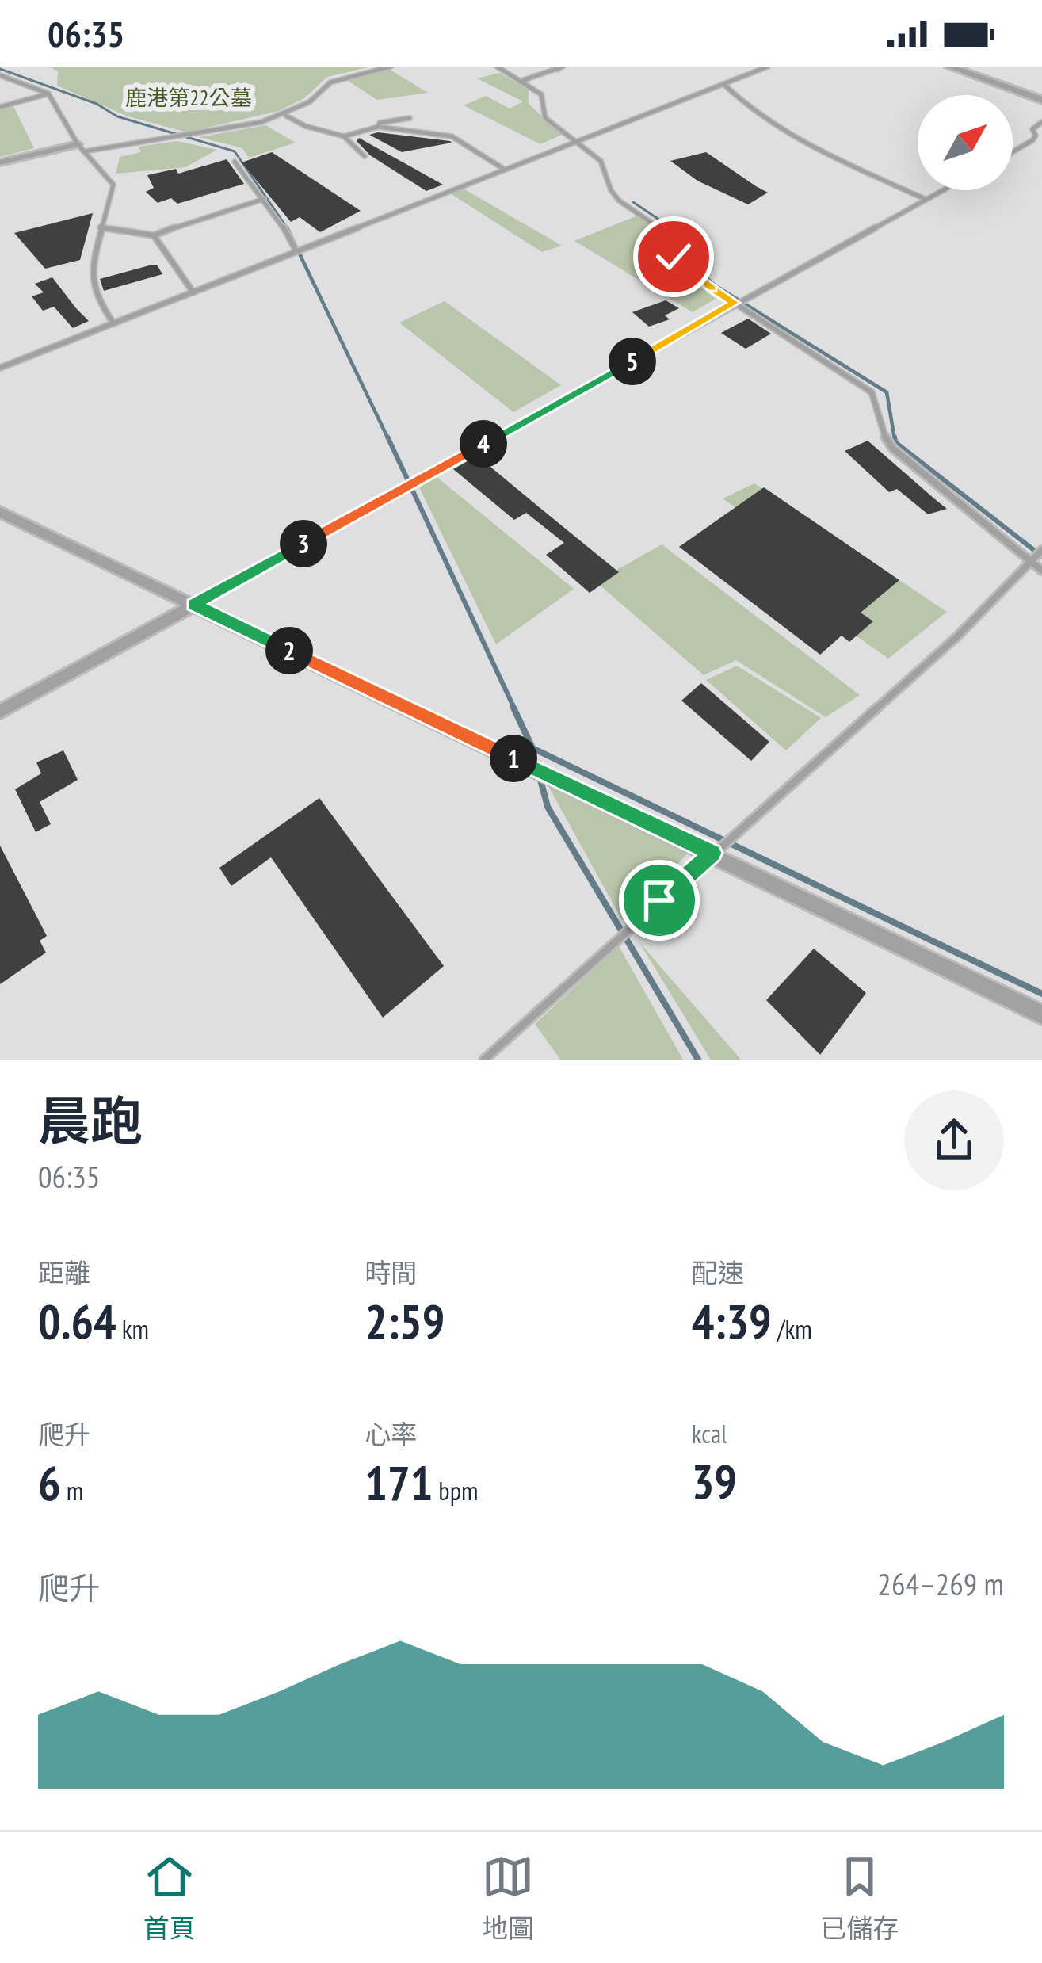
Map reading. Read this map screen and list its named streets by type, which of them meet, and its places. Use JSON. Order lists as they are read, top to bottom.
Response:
{
  "parks": ["鹿港第22公墓"],
  "north": "top right",
  "page": {
    "status": "06:35",
    "pins": [
      "5",
      "4",
      "3",
      "2",
      "1"
    ],
    "heading": ["晨跑", "06:35"],
    "stats": [
      ["距離", "0.64 km"],
      ["時間", "2:59"],
      ["配速", "4:39 /km"],
      ["爬升", "6 m"],
      ["心率", "171 bpm"],
      ["kcal", "39"]
    ],
    "chart": ["爬升", "264–269 m"],
    "tabs": ["首頁", "地圖", "已儲存"]
  }
}
